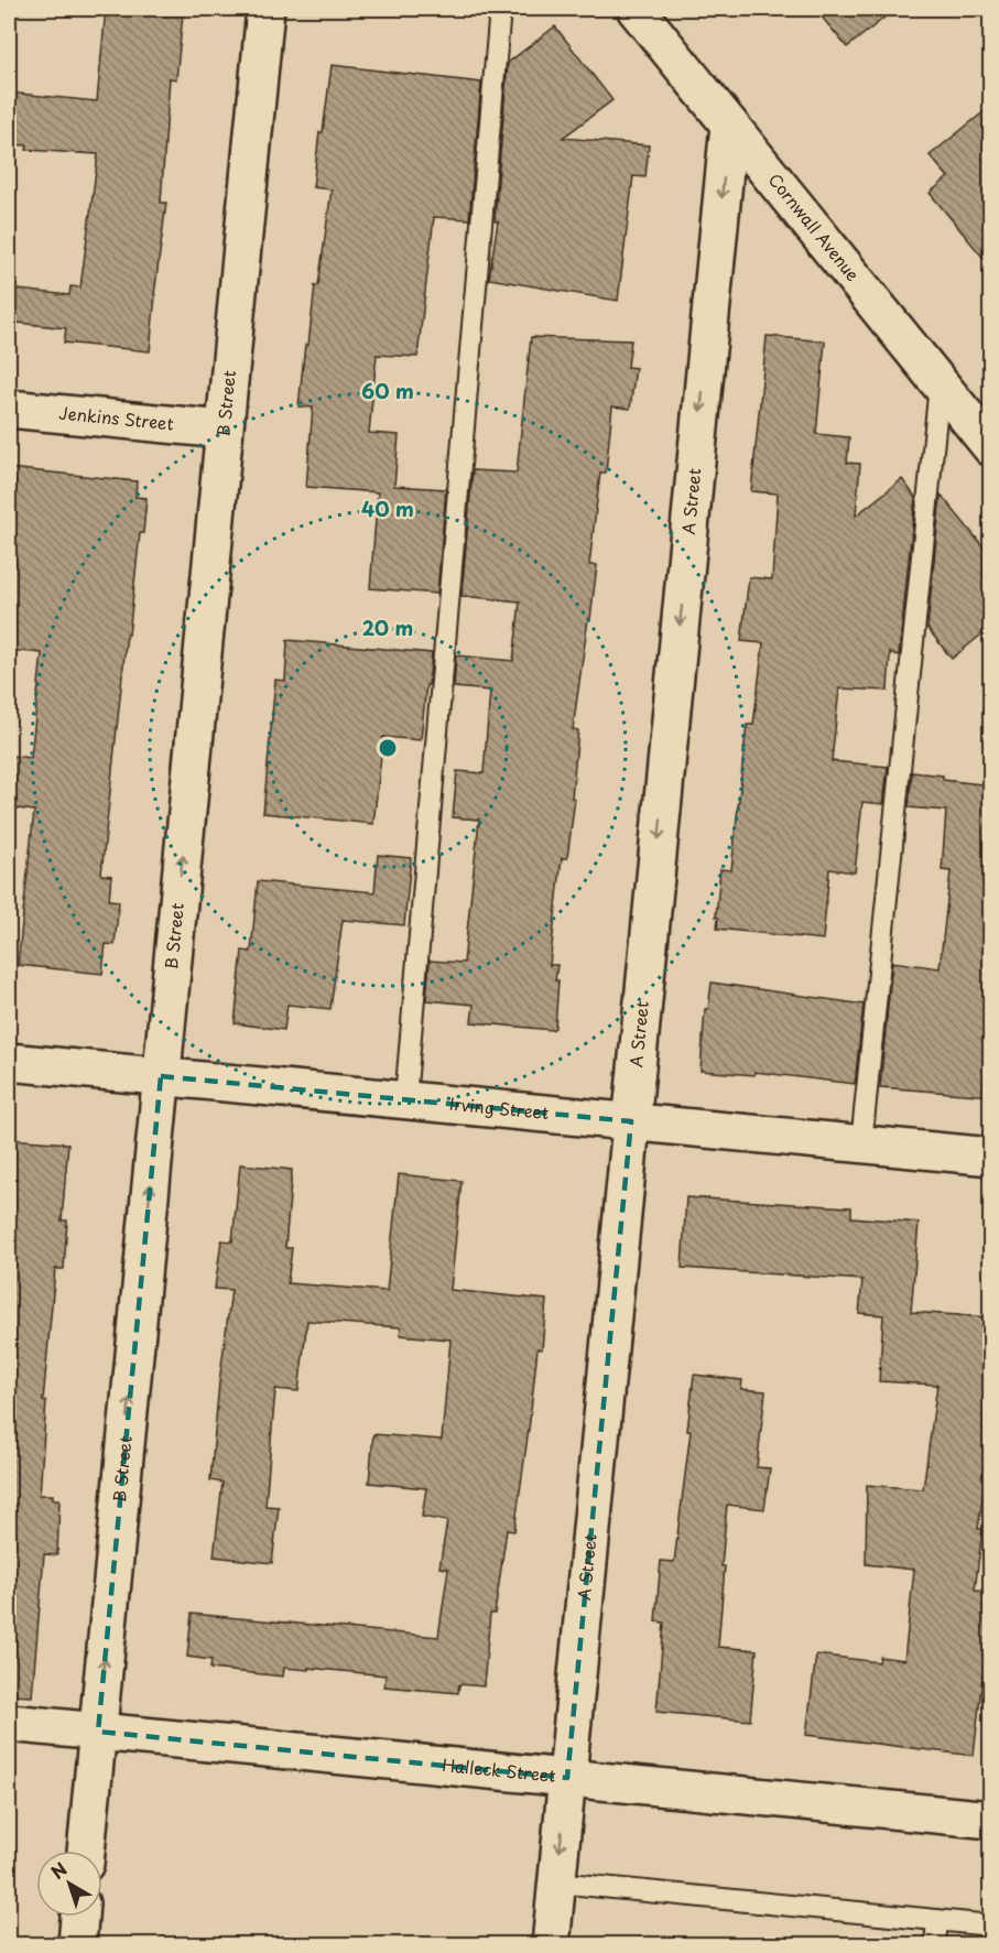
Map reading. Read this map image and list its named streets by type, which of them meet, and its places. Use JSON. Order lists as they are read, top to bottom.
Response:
{
  "streets": {
    "street": [
      "Cornwall Avenue",
      "B Street",
      "Jenkins Street",
      "A Street",
      "Irving Street",
      "Halleck Street"
    ]
  },
  "crossings": [
    ["Cornwall Avenue", "A Street"],
    ["B Street", "Jenkins Street"],
    ["B Street", "Irving Street"],
    ["B Street", "Halleck Street"],
    ["A Street", "Irving Street"],
    ["A Street", "Halleck Street"]
  ],
  "one_way": ["B Street", "A Street"],
  "north": "top left",
  "rings": ["60 m", "40 m", "20 m"]
}
